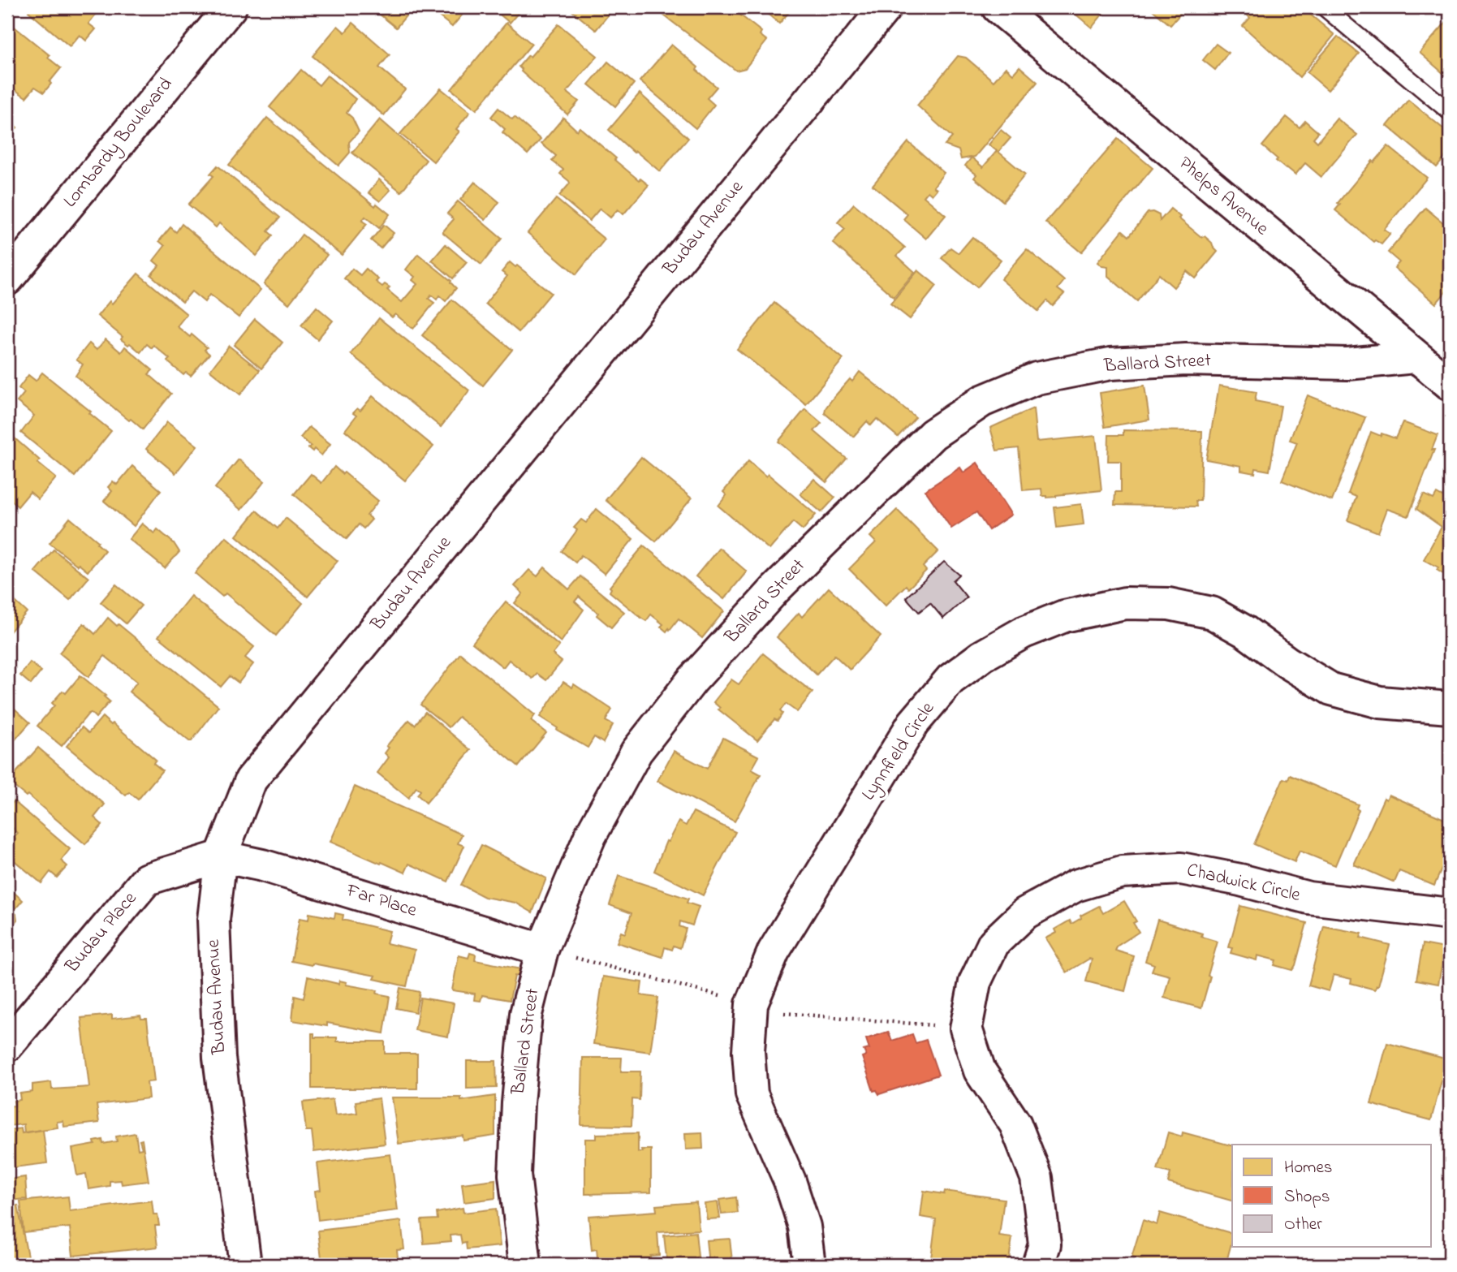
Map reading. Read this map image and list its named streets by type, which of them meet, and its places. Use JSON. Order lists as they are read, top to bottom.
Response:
{
  "streets": {
    "street": [
      "Lombardy Boulevard",
      "Phelps Avenue",
      "Budau Avenue",
      "Ballard Street",
      "Lynnfield Circle",
      "Chadwick Circle",
      "Far Place",
      "Budau Place"
    ]
  },
  "crossings": [
    ["Phelps Avenue", "Ballard Street"],
    ["Budau Avenue", "Far Place"],
    ["Budau Avenue", "Budau Place"],
    ["Ballard Street", "Far Place"],
    ["Far Place", "Budau Place"]
  ],
  "legend": ["Homes", "Shops", "Other"]
}
